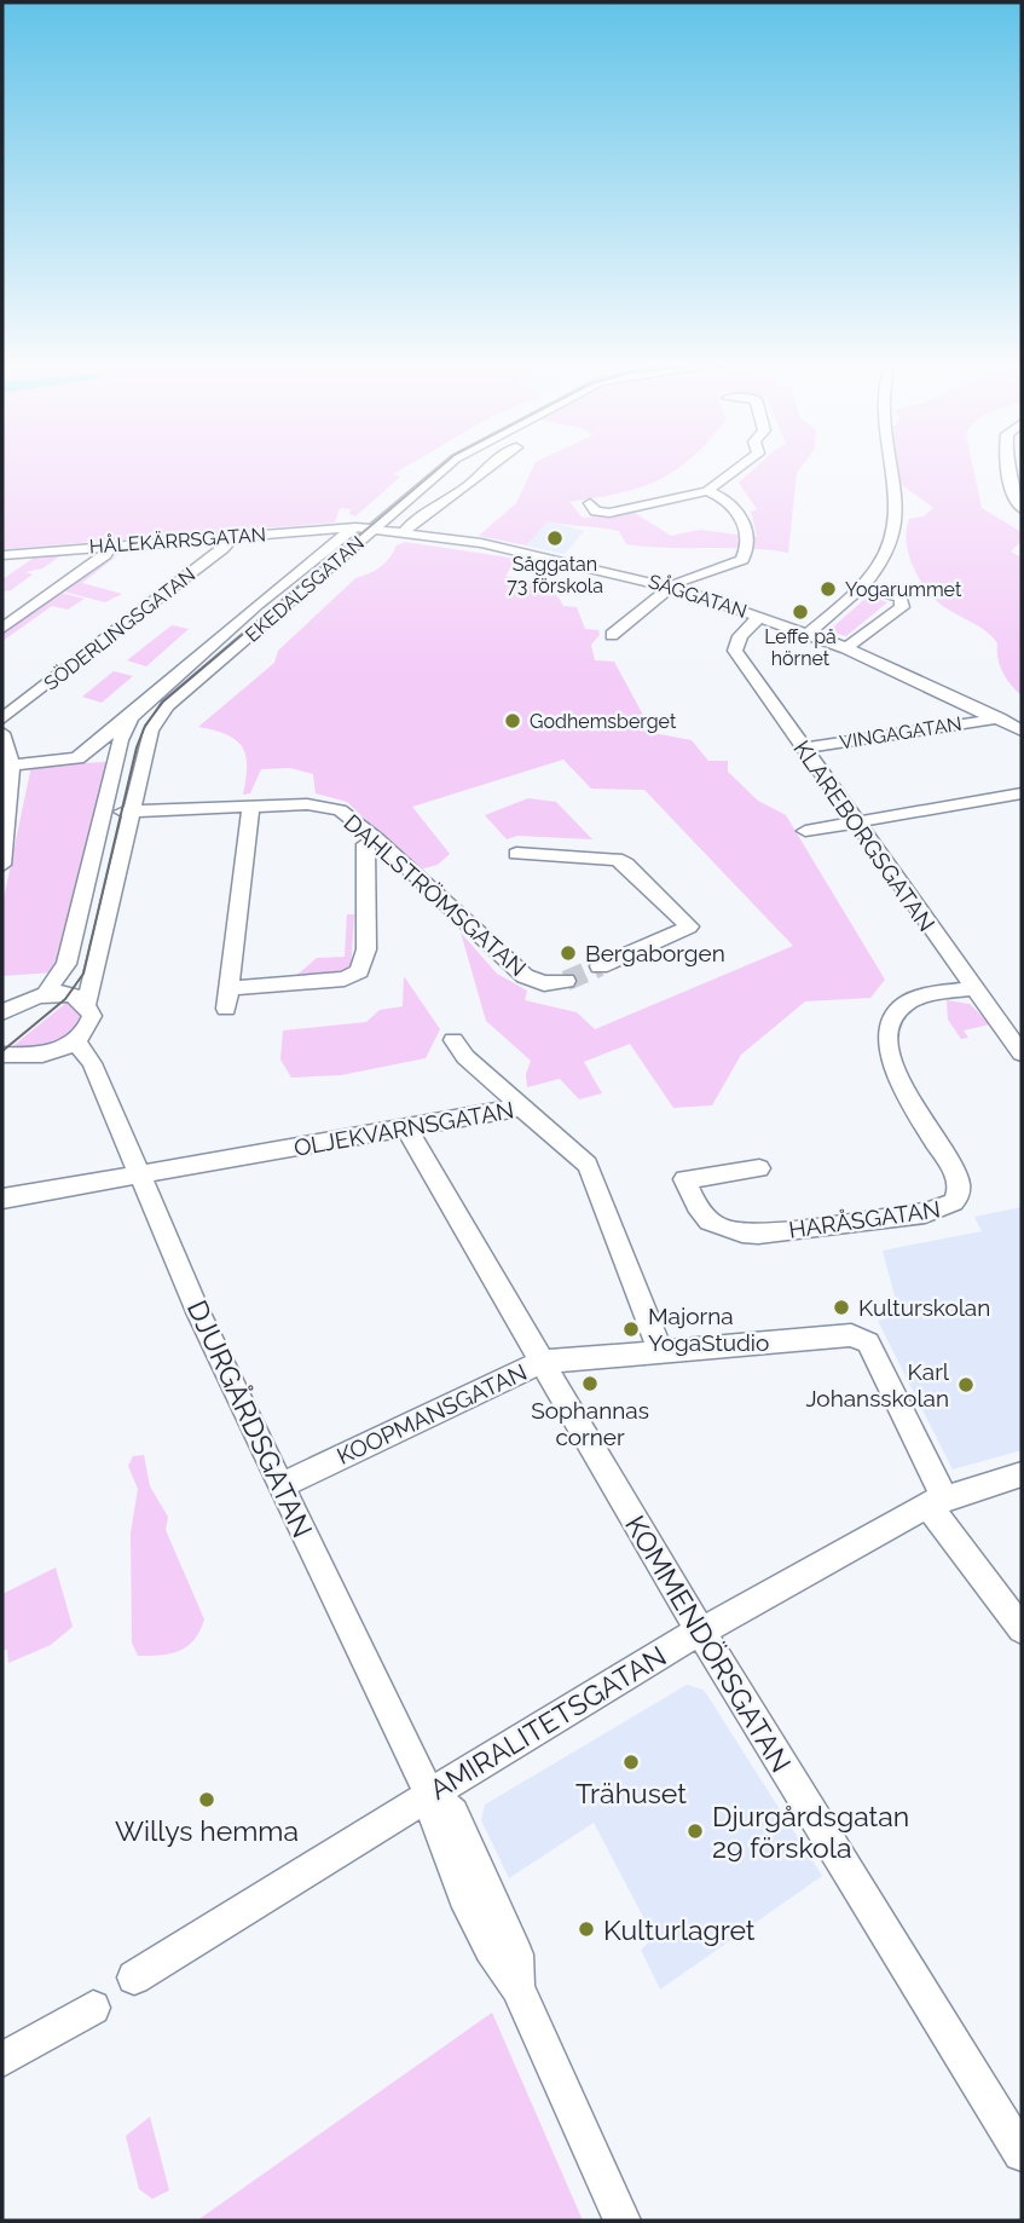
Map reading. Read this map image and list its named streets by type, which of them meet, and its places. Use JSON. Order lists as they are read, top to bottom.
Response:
{
  "streets": {
    "street": [
      "HÅLEKÄRRSGATAN",
      "EKEDALSGATAN",
      "SÅGGATAN",
      "SÖDERLINGSGATAN",
      "VINGAGATAN",
      "KLAREBORGSGATAN",
      "DAHLSTRÖMSGATAN",
      "OLJEKVARNSGATAN",
      "HARÅSGATAN",
      "KOOPMANSGATAN",
      "DJURGÅRDSGATAN",
      "KOMMENDÖRSGATAN",
      "AMIRALITETSGATAN"
    ]
  },
  "crossings": [
    ["HÅLEKÄRRSGATAN", "EKEDALSGATAN"],
    ["HÅLEKÄRRSGATAN", "SÅGGATAN"],
    ["HÅLEKÄRRSGATAN", "SÖDERLINGSGATAN"],
    ["EKEDALSGATAN", "SÅGGATAN"],
    ["EKEDALSGATAN", "DAHLSTRÖMSGATAN"],
    ["EKEDALSGATAN", "DJURGÅRDSGATAN"],
    ["SÅGGATAN", "VINGAGATAN"],
    ["SÅGGATAN", "KLAREBORGSGATAN"],
    ["VINGAGATAN", "KLAREBORGSGATAN"],
    ["KLAREBORGSGATAN", "HARÅSGATAN"],
    ["OLJEKVARNSGATAN", "KOOPMANSGATAN"],
    ["OLJEKVARNSGATAN", "DJURGÅRDSGATAN"],
    ["OLJEKVARNSGATAN", "KOMMENDÖRSGATAN"],
    ["KOOPMANSGATAN", "DJURGÅRDSGATAN"],
    ["KOOPMANSGATAN", "KOMMENDÖRSGATAN"],
    ["KOOPMANSGATAN", "AMIRALITETSGATAN"],
    ["DJURGÅRDSGATAN", "AMIRALITETSGATAN"],
    ["KOMMENDÖRSGATAN", "AMIRALITETSGATAN"]
  ],
  "places": [
    "Såggatan 73 förskola",
    "Yogarummet",
    "Leffe på hörnet",
    "Godhemsberget",
    "Bergaborgen",
    "Kulturskolan",
    "Majorna YogaStudio",
    "Sophannas corner",
    "Karl Johansskolan",
    "Trähuset",
    "Willys hemma",
    "Djurgårdsgatan 29 förskola",
    "Kulturlagret"
  ]
}
